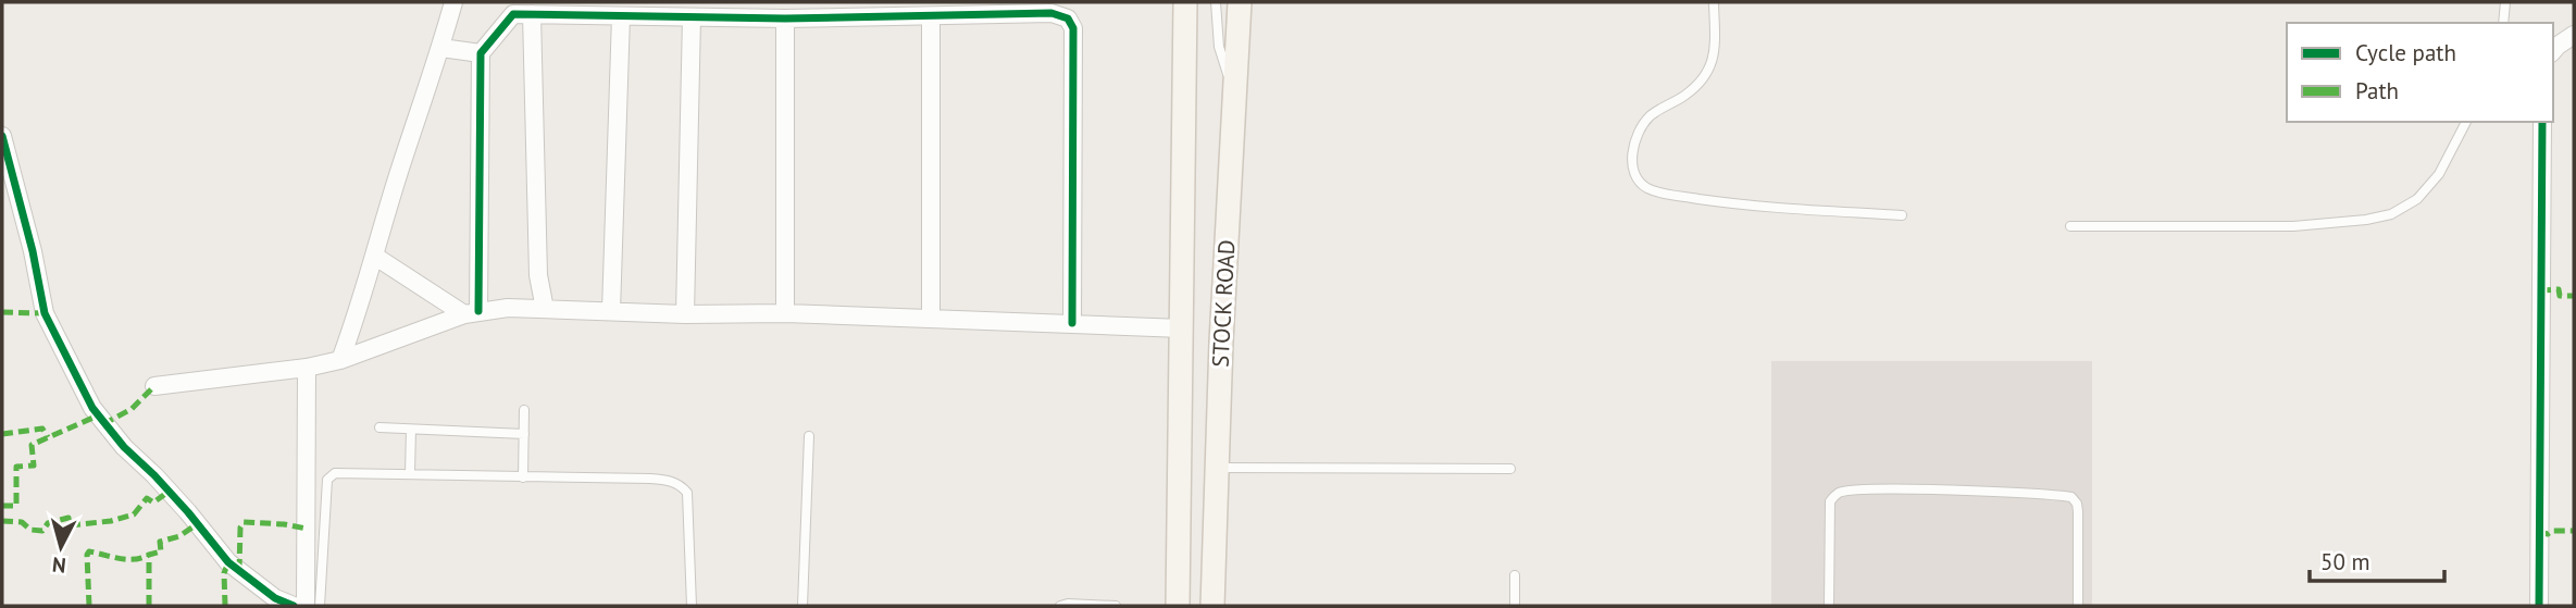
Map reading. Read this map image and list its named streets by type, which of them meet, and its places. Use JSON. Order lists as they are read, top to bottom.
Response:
{
  "streets": {
    "main road": ["STOCK ROAD"]
  },
  "legend": ["Cycle path", "Path"],
  "scale_bar": "50 m",
  "north": "bottom"
}
